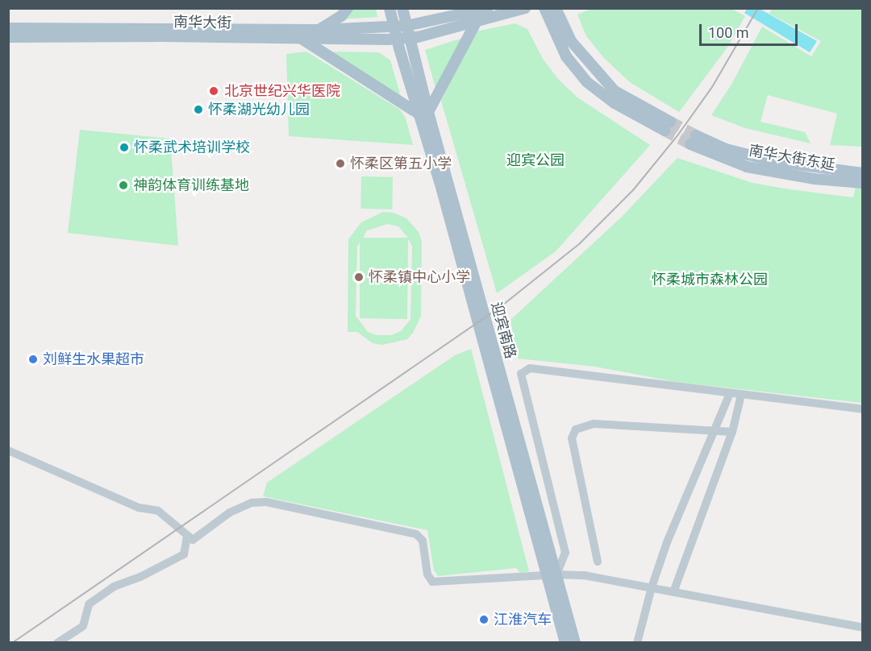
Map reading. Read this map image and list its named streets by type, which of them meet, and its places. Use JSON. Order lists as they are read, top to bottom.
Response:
{
  "streets": {
    "main road": ["南华大街", "南华大街东延", "迎宾南路"]
  },
  "crossings": [
    ["南华大街", "迎宾南路"]
  ],
  "parks": ["迎宾公园", "怀柔城市森林公园"],
  "places": [
    "北京世纪兴华医院",
    "怀柔湖光幼儿园",
    "怀柔武术培训学校",
    "怀柔区第五小学",
    "神韵体育训练基地",
    "怀柔镇中心小学",
    "刘鲜生水果超市",
    "江淮汽车"
  ],
  "scale_bar": "100 m"
}
